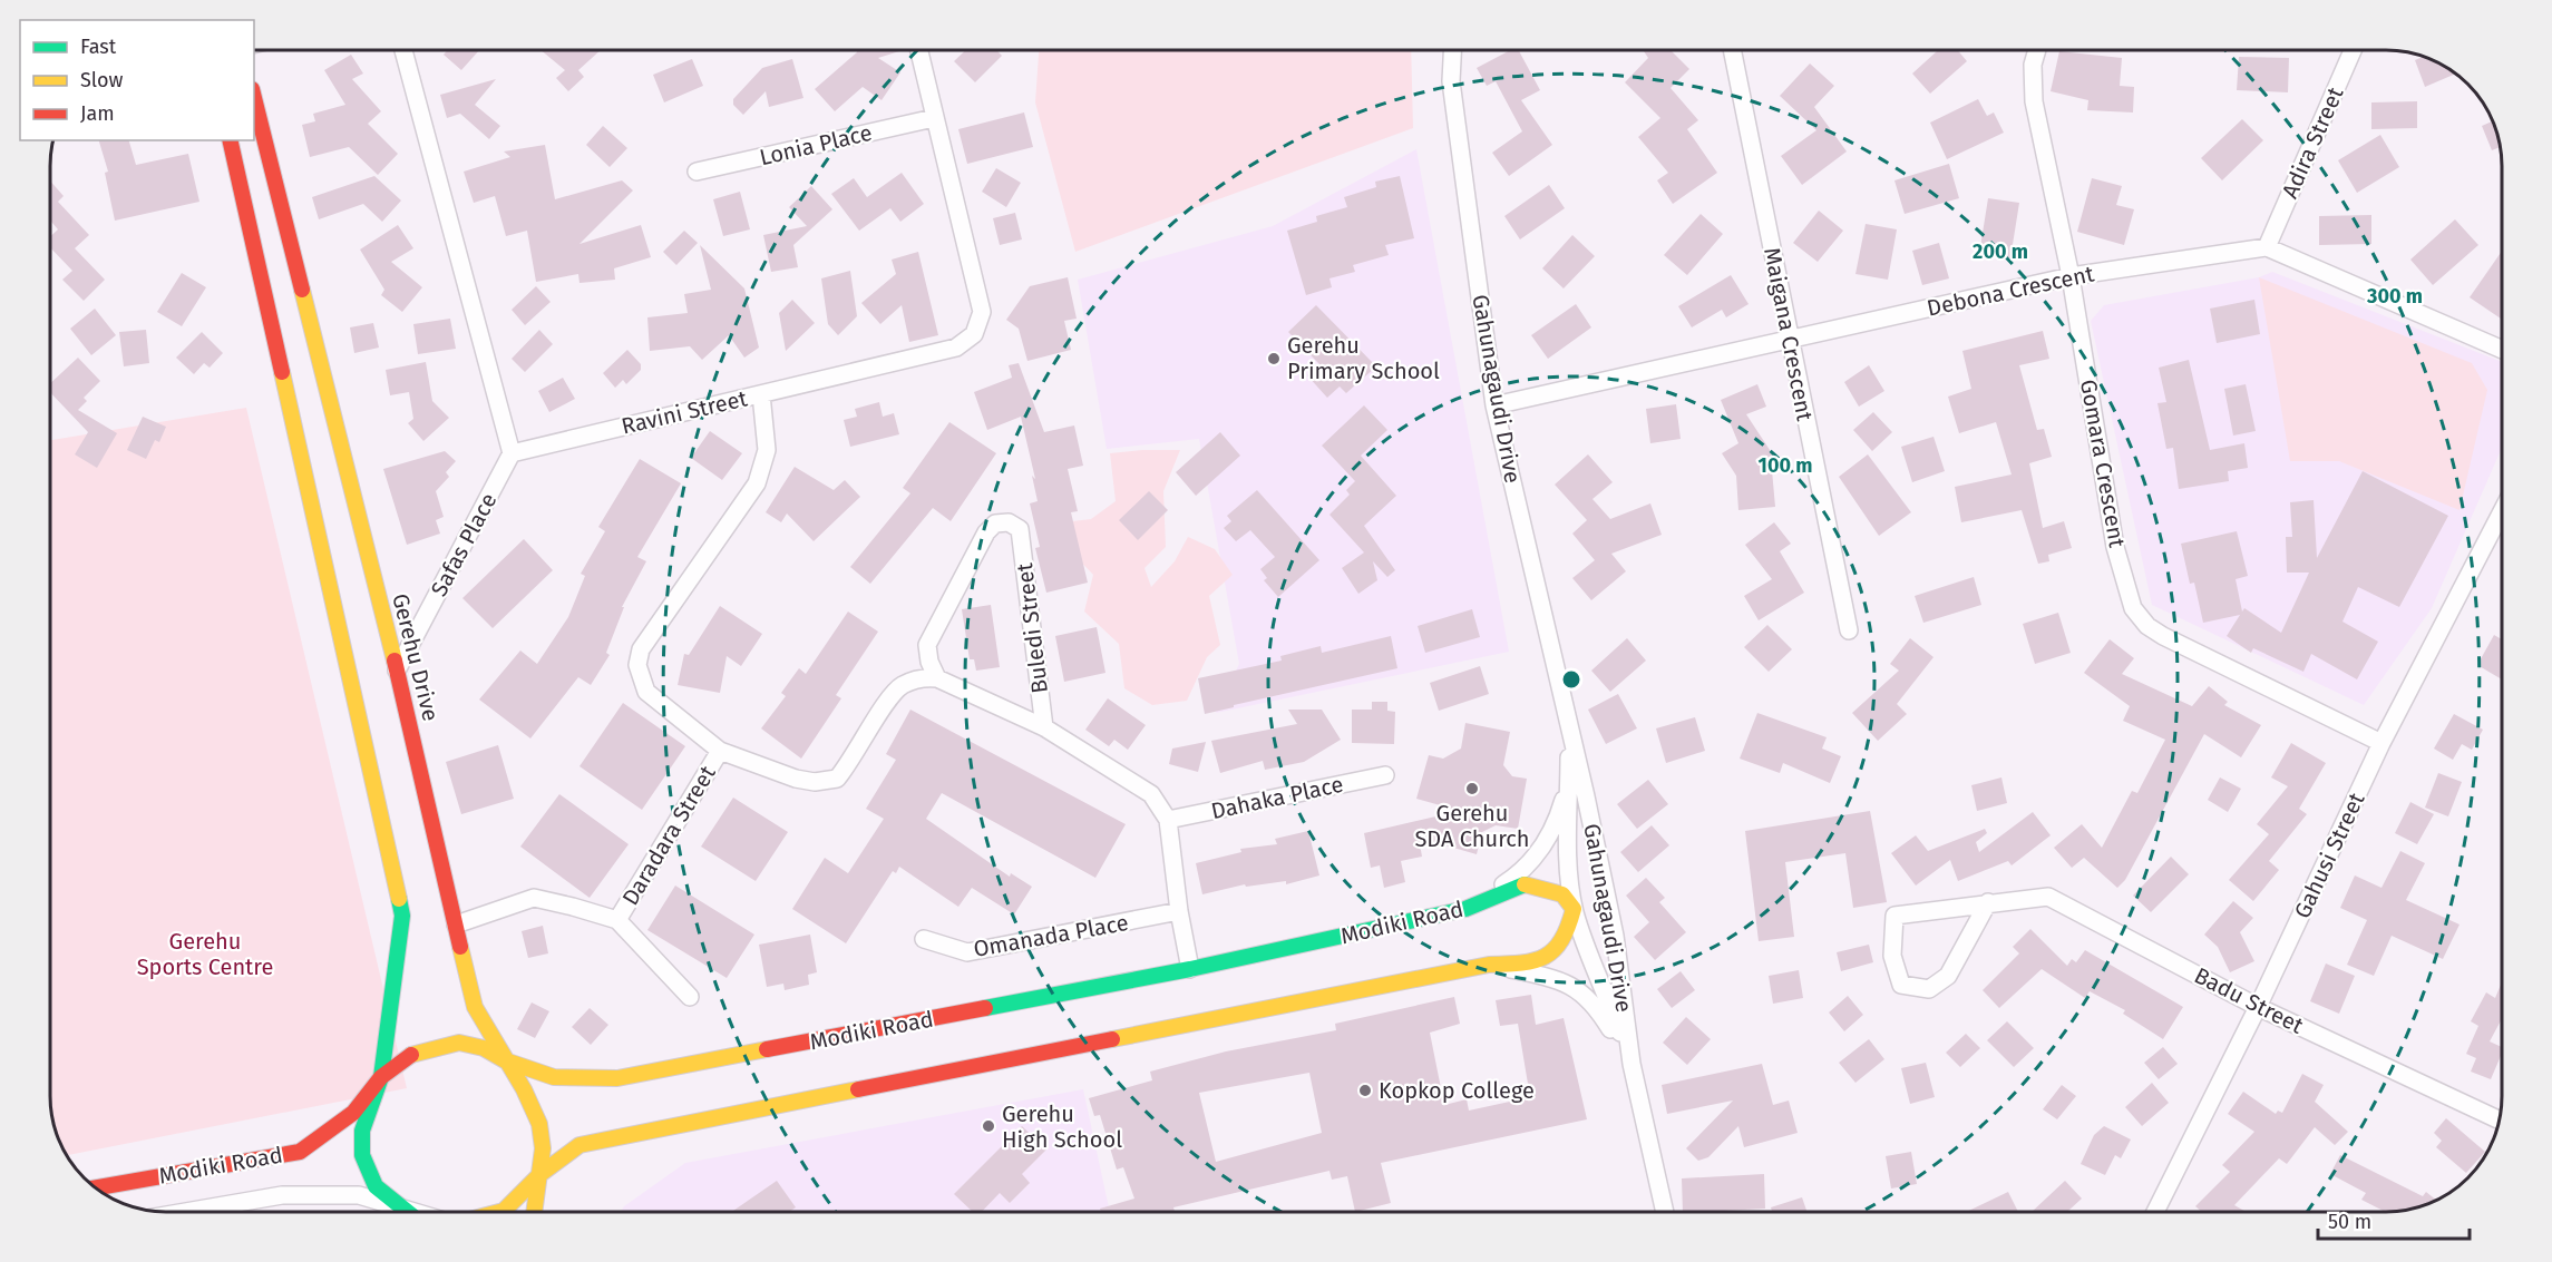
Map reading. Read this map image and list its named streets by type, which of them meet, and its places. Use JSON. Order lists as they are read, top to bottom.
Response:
{
  "streets": {
    "street": [
      "Adira Street",
      "Lonia Place",
      "Debona Crescent",
      "Maigana Crescent",
      "Gahunagaudi Drive",
      "Ravini Street",
      "Gomara Crescent",
      "Safas Place",
      "Buledi Street",
      "Gerehu Drive",
      "Dahaka Place",
      "Daradara Street",
      "Gahusi Street",
      "Modiki Road",
      "Omanada Place",
      "Badu Street"
    ]
  },
  "crossings": [
    ["Adira Street", "Debona Crescent"],
    ["Lonia Place", "Ravini Street"],
    ["Debona Crescent", "Maigana Crescent"],
    ["Debona Crescent", "Gahunagaudi Drive"],
    ["Debona Crescent", "Gomara Crescent"],
    ["Gahunagaudi Drive", "Modiki Road"],
    ["Ravini Street", "Safas Place"],
    ["Gomara Crescent", "Gahusi Street"],
    ["Safas Place", "Gerehu Drive"],
    ["Gerehu Drive", "Modiki Road"],
    ["Gahusi Street", "Badu Street"]
  ],
  "parks": ["Gerehu Sports Centre"],
  "places": [
    "Gerehu Primary School",
    "Gerehu SDA Church",
    "Kopkop College",
    "Gerehu High School"
  ],
  "legend": ["Fast", "Slow", "Jam"],
  "scale_bar": "50 m",
  "rings": ["200 m", "300 m", "100 m"]
}
